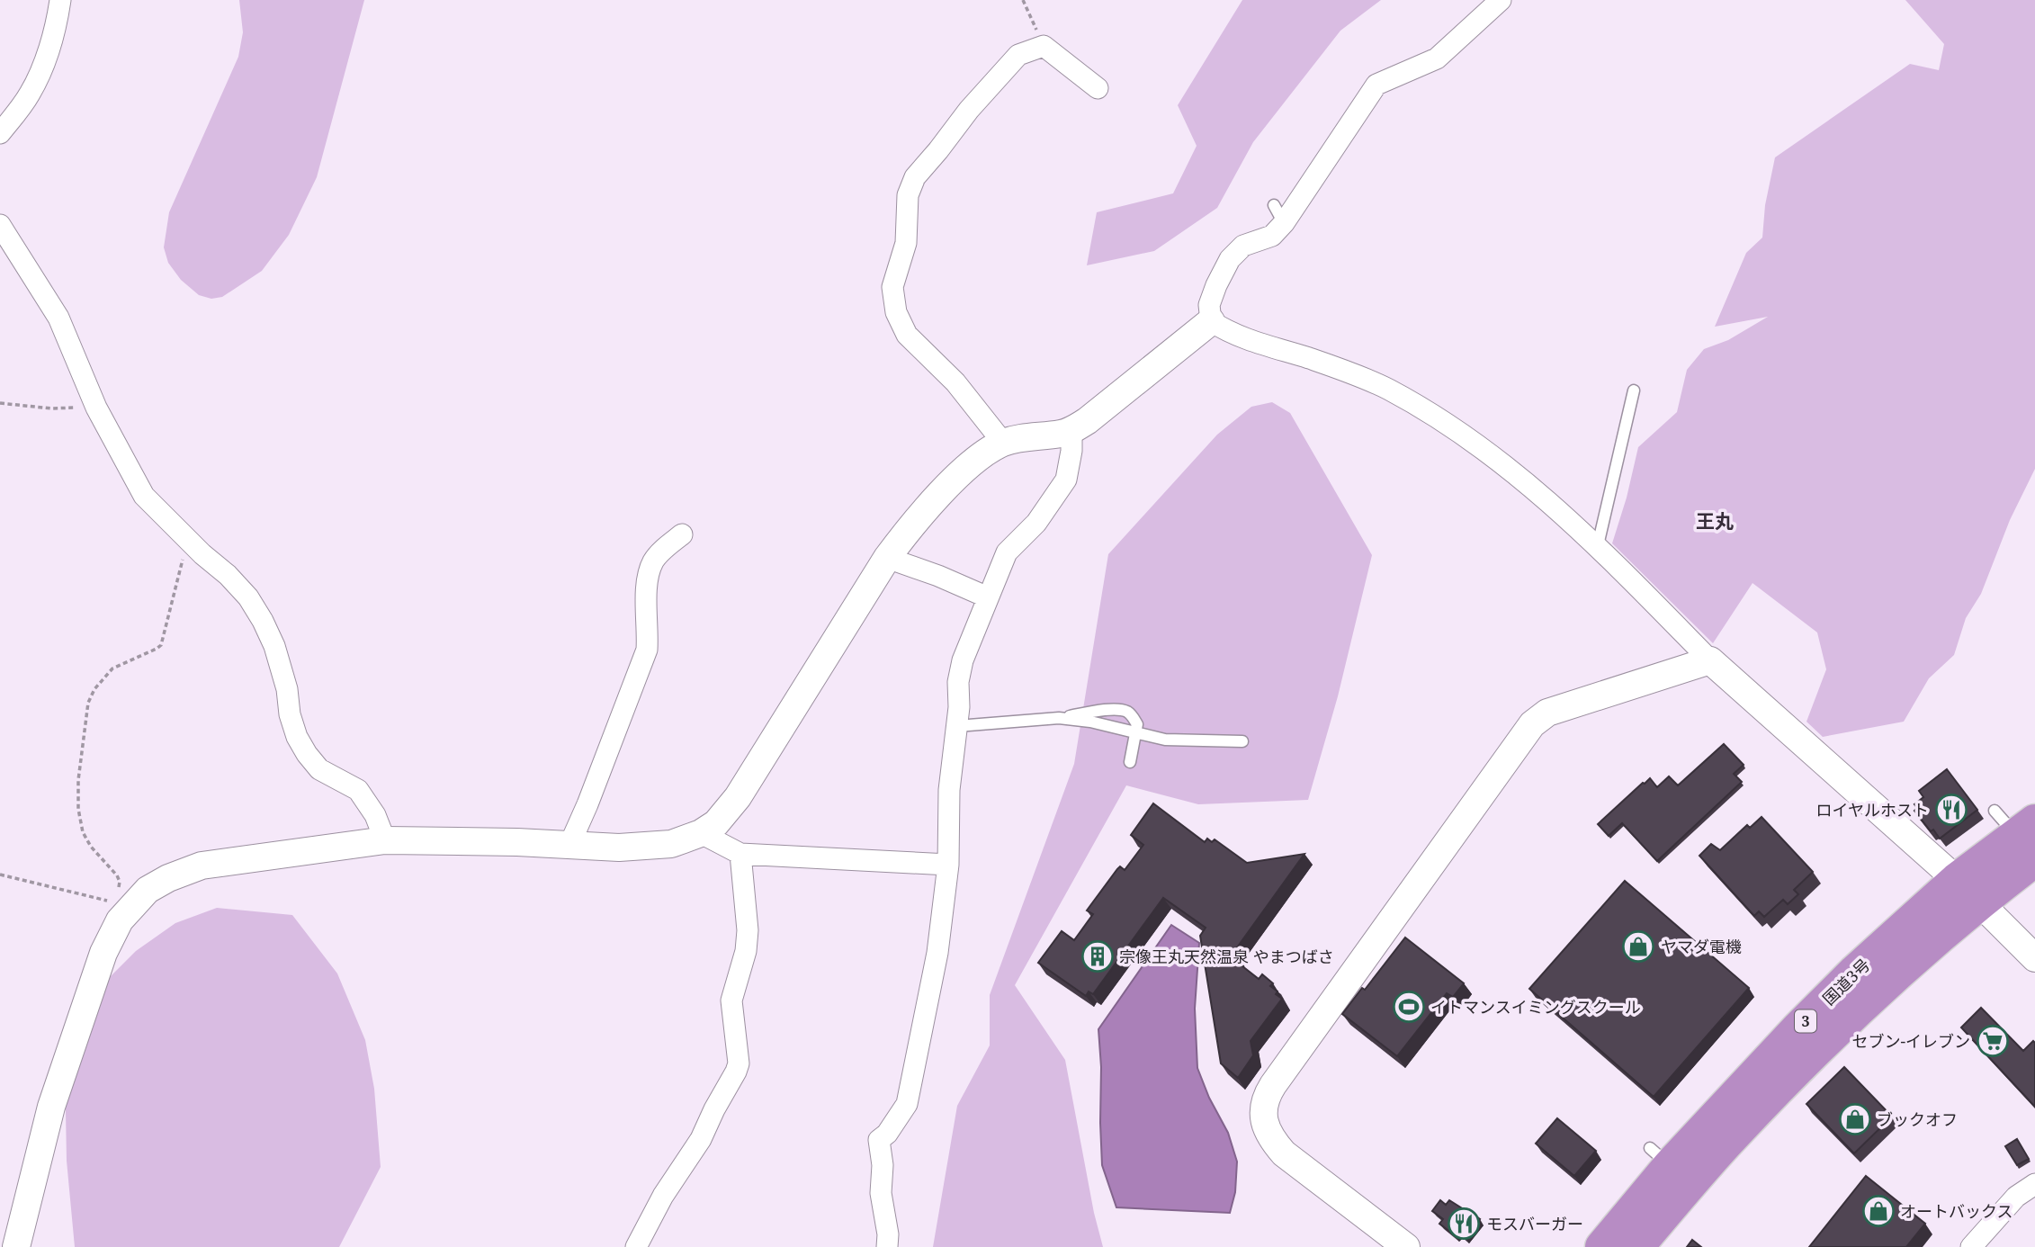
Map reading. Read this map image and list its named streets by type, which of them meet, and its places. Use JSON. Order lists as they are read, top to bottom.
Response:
{
  "streets": {
    "highway": ["国道3号", "3"]
  },
  "districts": ["王丸"],
  "places": {
    "restaurant": ["ロイヤルホスト", "モスバーガー"],
    "shop": ["ヤマダ電機", "ブックオフ", "オートバックス"],
    "building": ["宗像王丸天然温泉 やまつばさ"],
    "sports": ["イトマンスイミングスクール"],
    "supermarket": ["セブン-イレブン"]
  }
}
